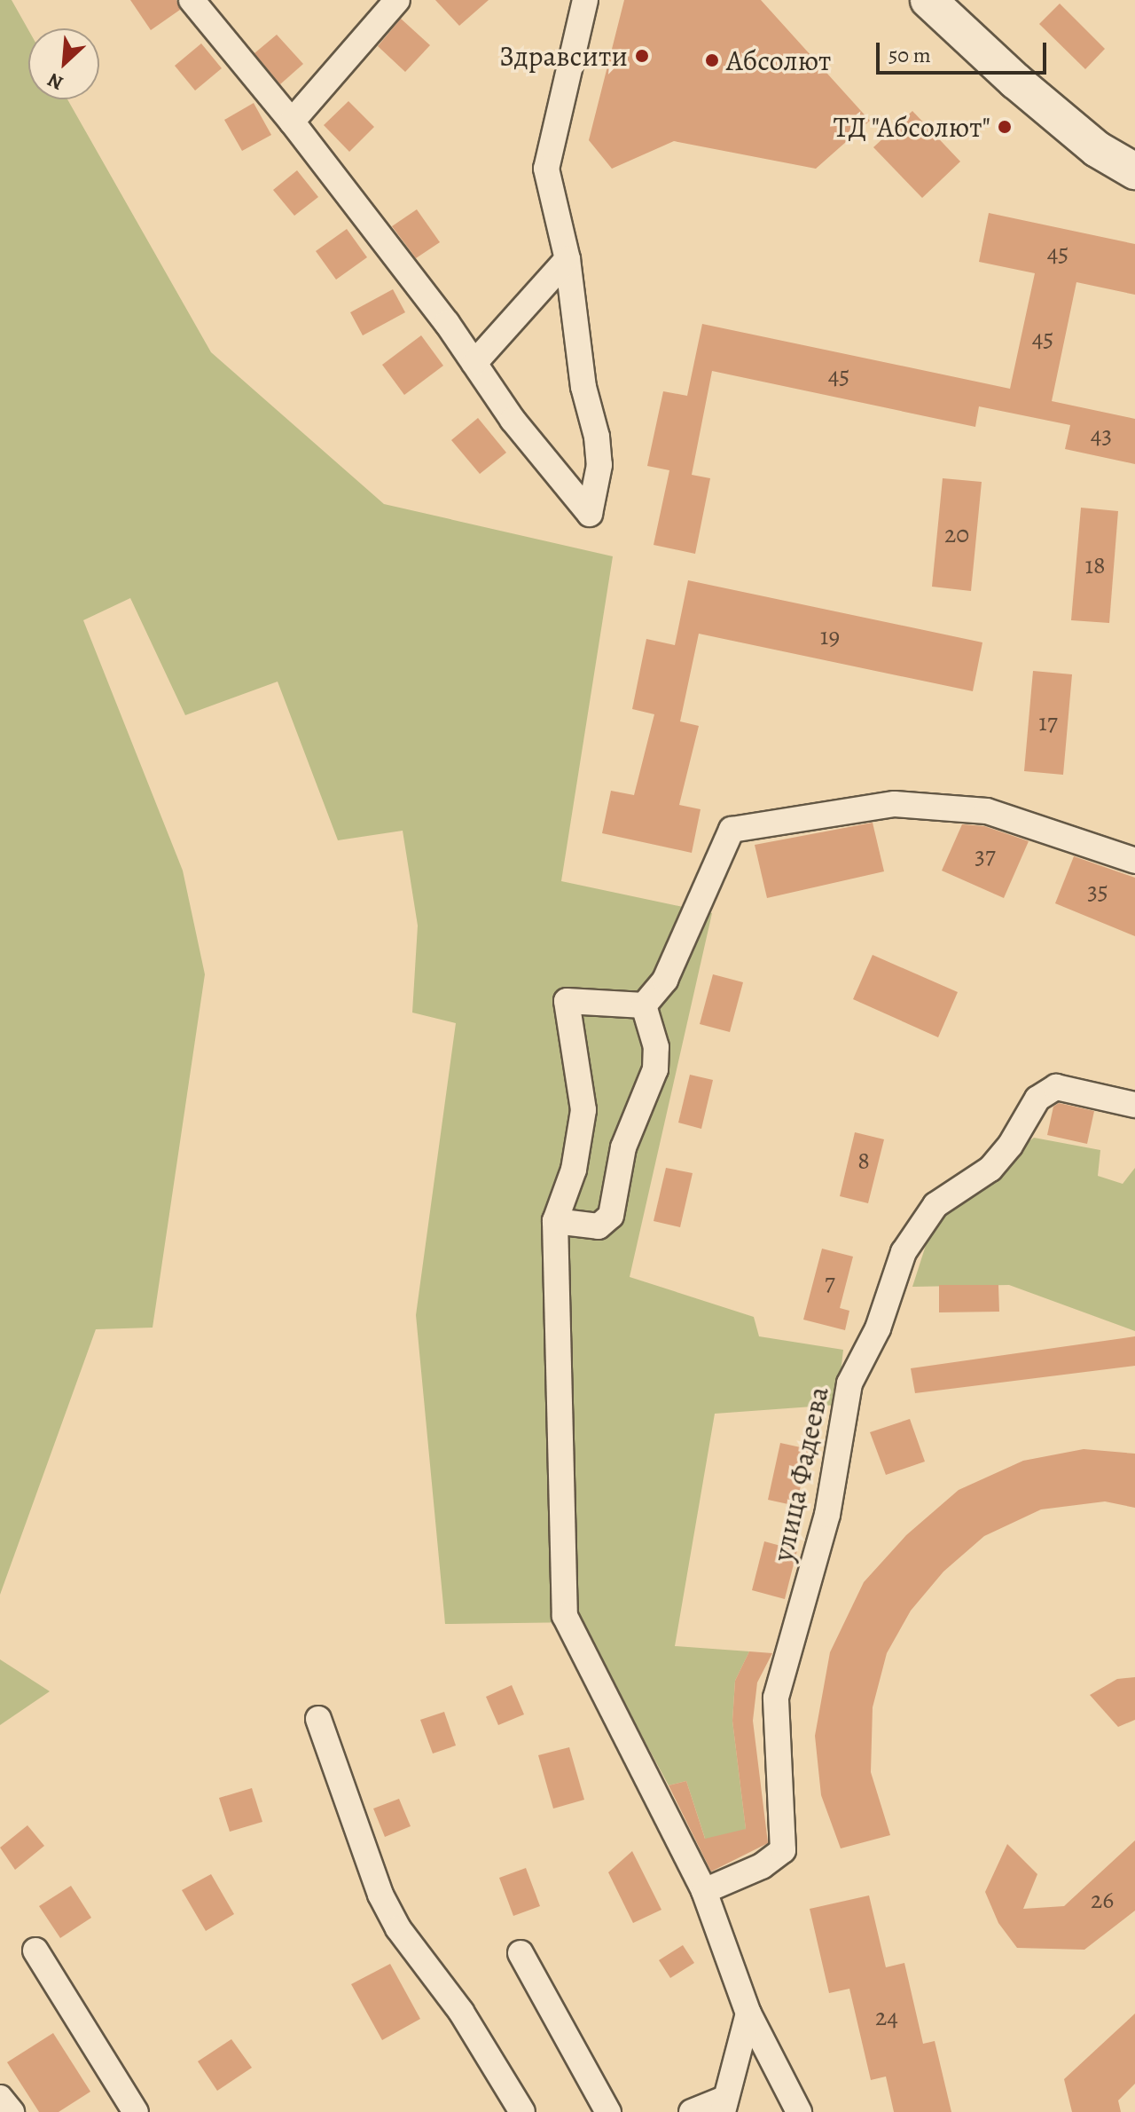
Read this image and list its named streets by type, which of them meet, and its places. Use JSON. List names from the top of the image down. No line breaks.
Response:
{"streets":{"street":["улица Фадеева"]},"places":["Здравсити","Абсолют","ТД \"Абсолют\""],"house_numbers":["45","45","45","43","20","18","19","17","37","35","8","7","26","24"],"scale_bar":"50 m","north":"bottom left"}
